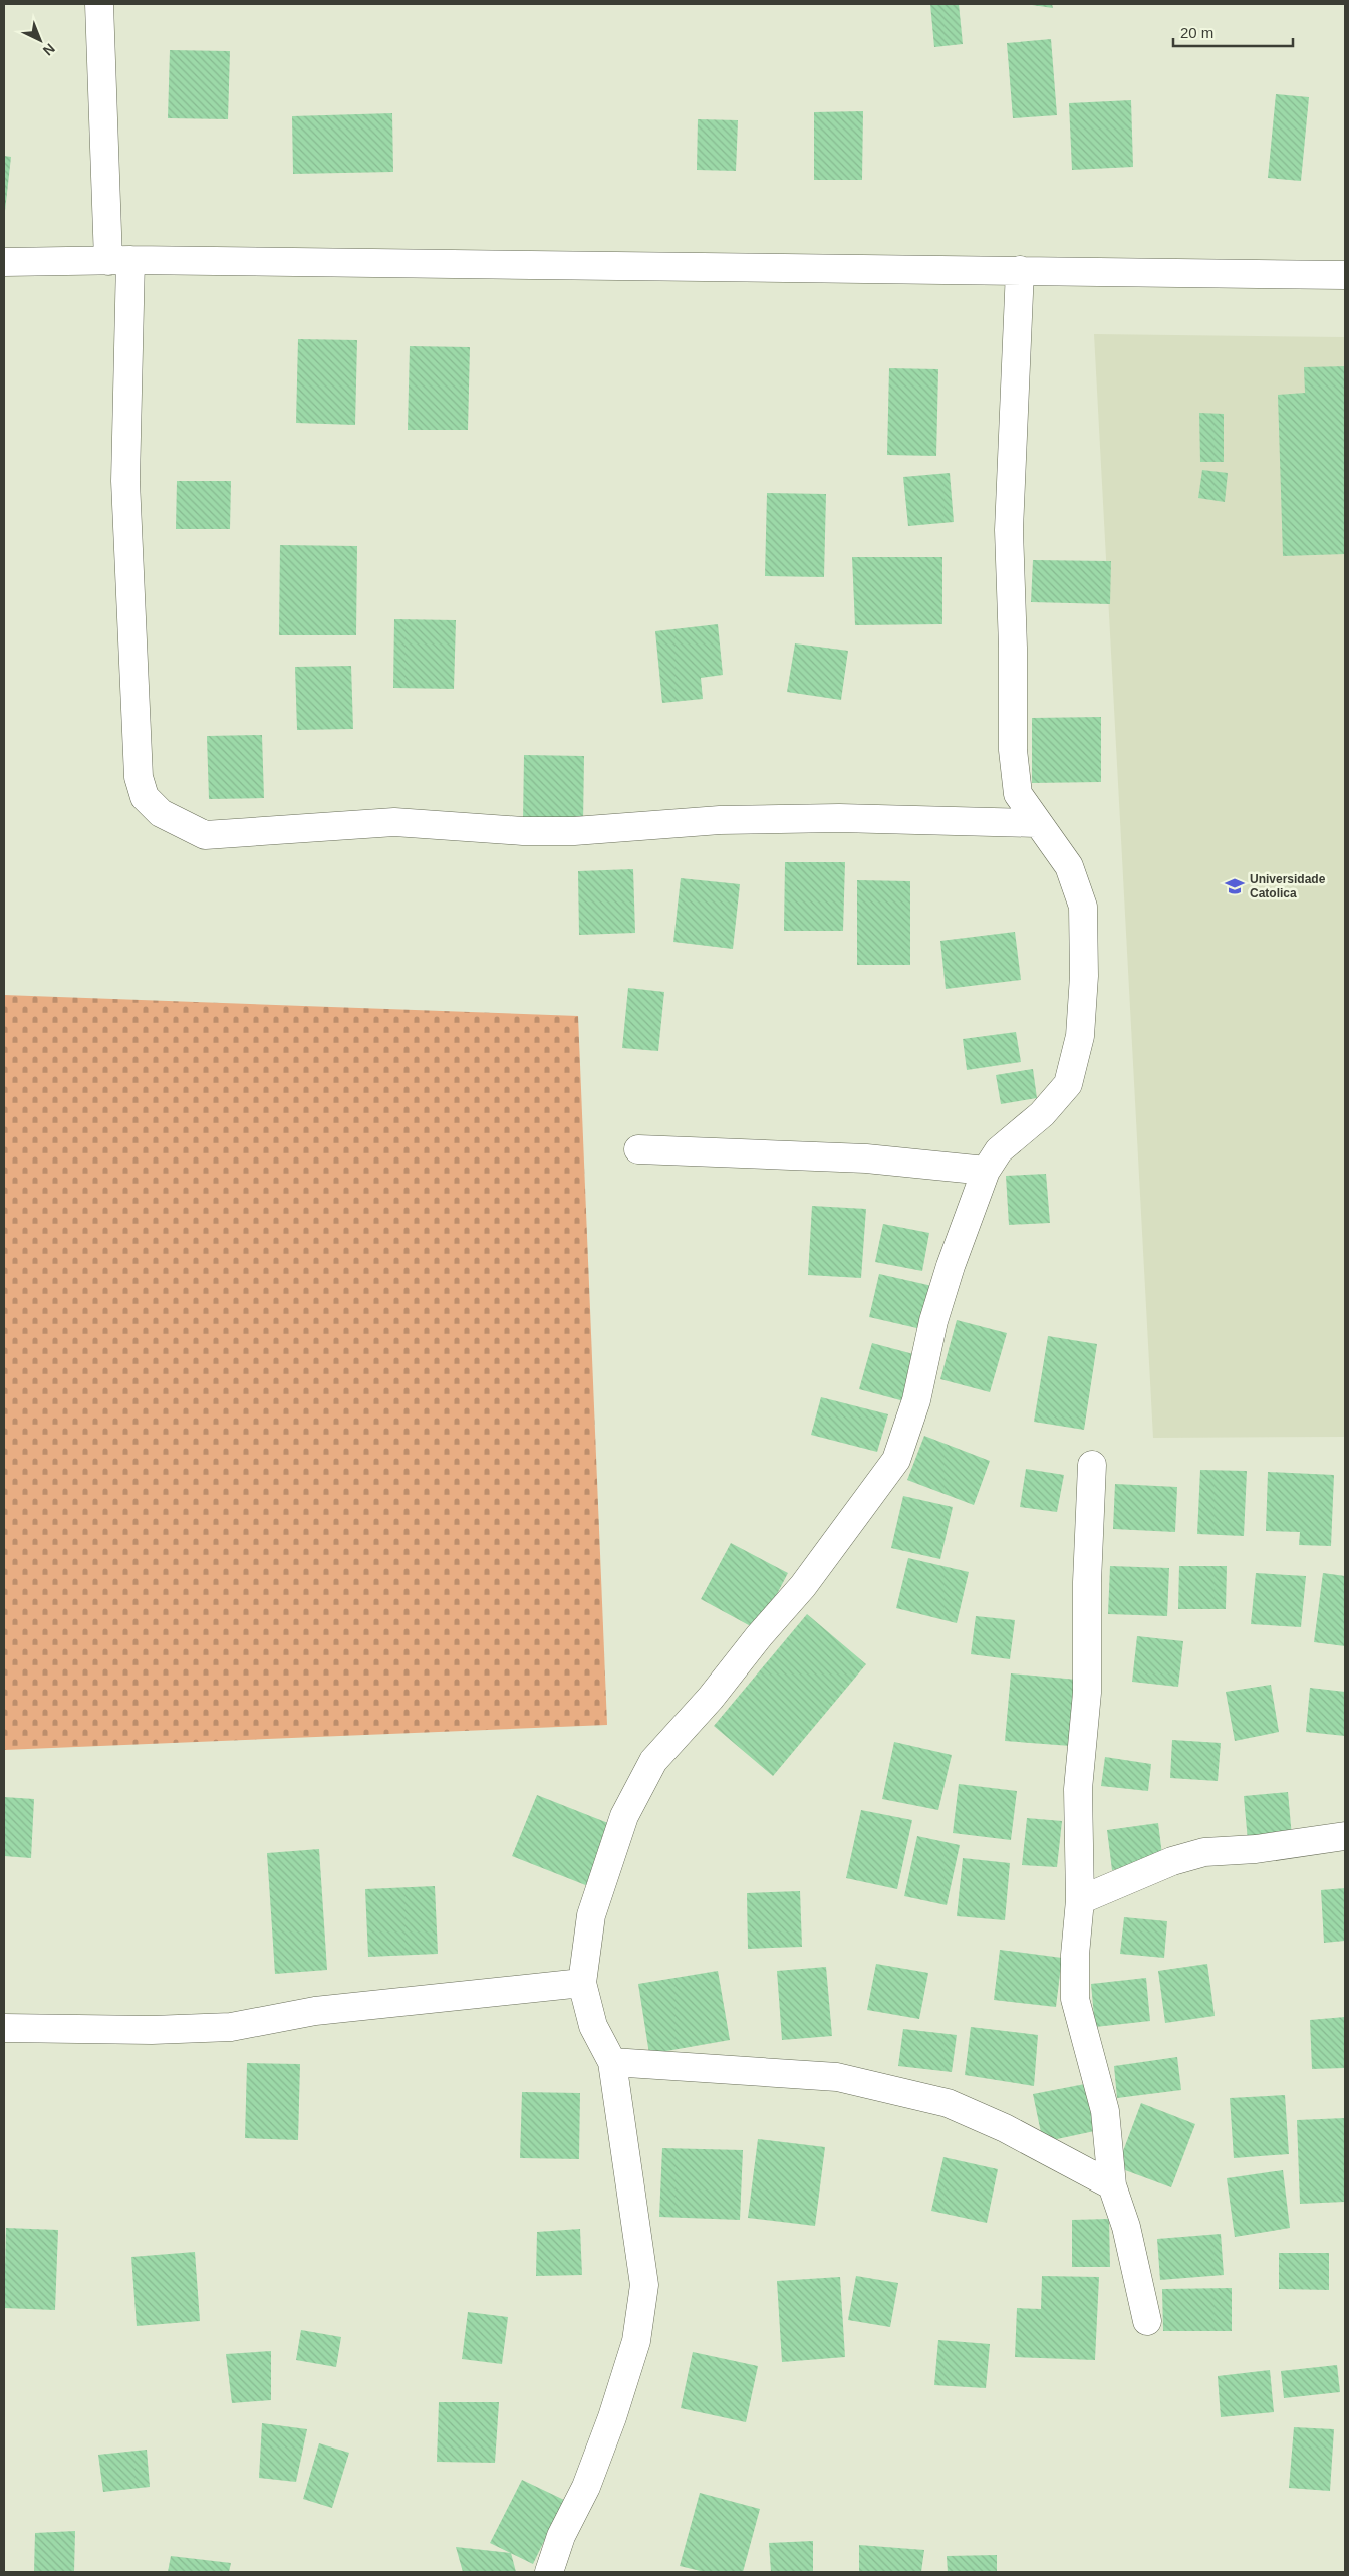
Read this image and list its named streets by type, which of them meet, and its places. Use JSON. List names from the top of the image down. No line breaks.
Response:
{"places":{"school or university":["Universidade Catolica"]},"scale_bar":"20 m","north":"bottom right"}
